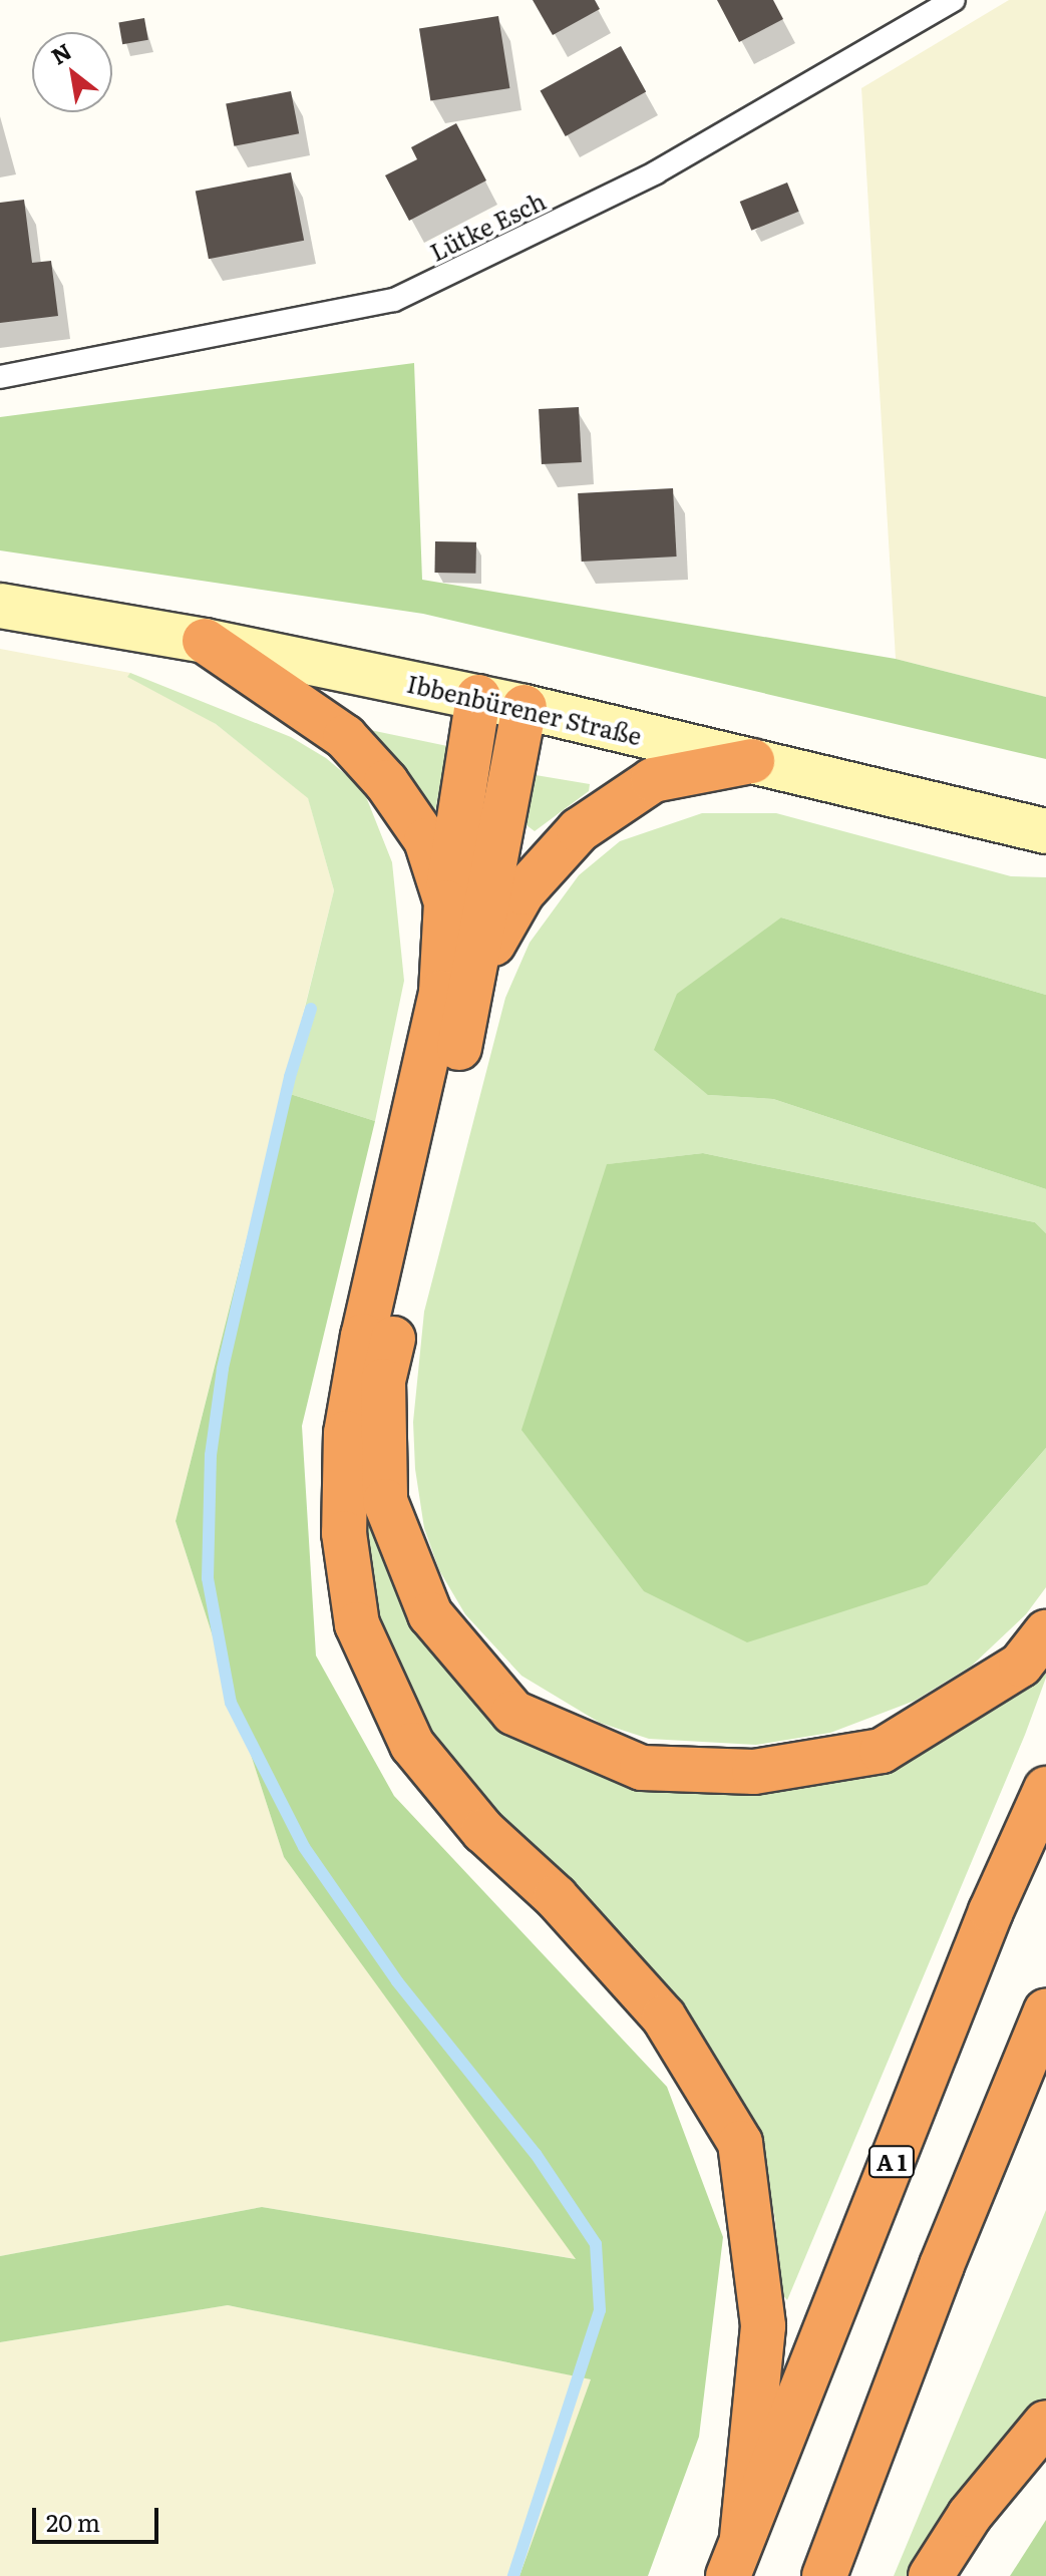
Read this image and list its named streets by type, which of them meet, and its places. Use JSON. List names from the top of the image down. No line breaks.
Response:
{"streets":{"highway":["A 1"],"main road":["Ibbenbürener Straße"],"lane":["Lütke Esch"]},"scale_bar":"20 m","north":"top left"}
